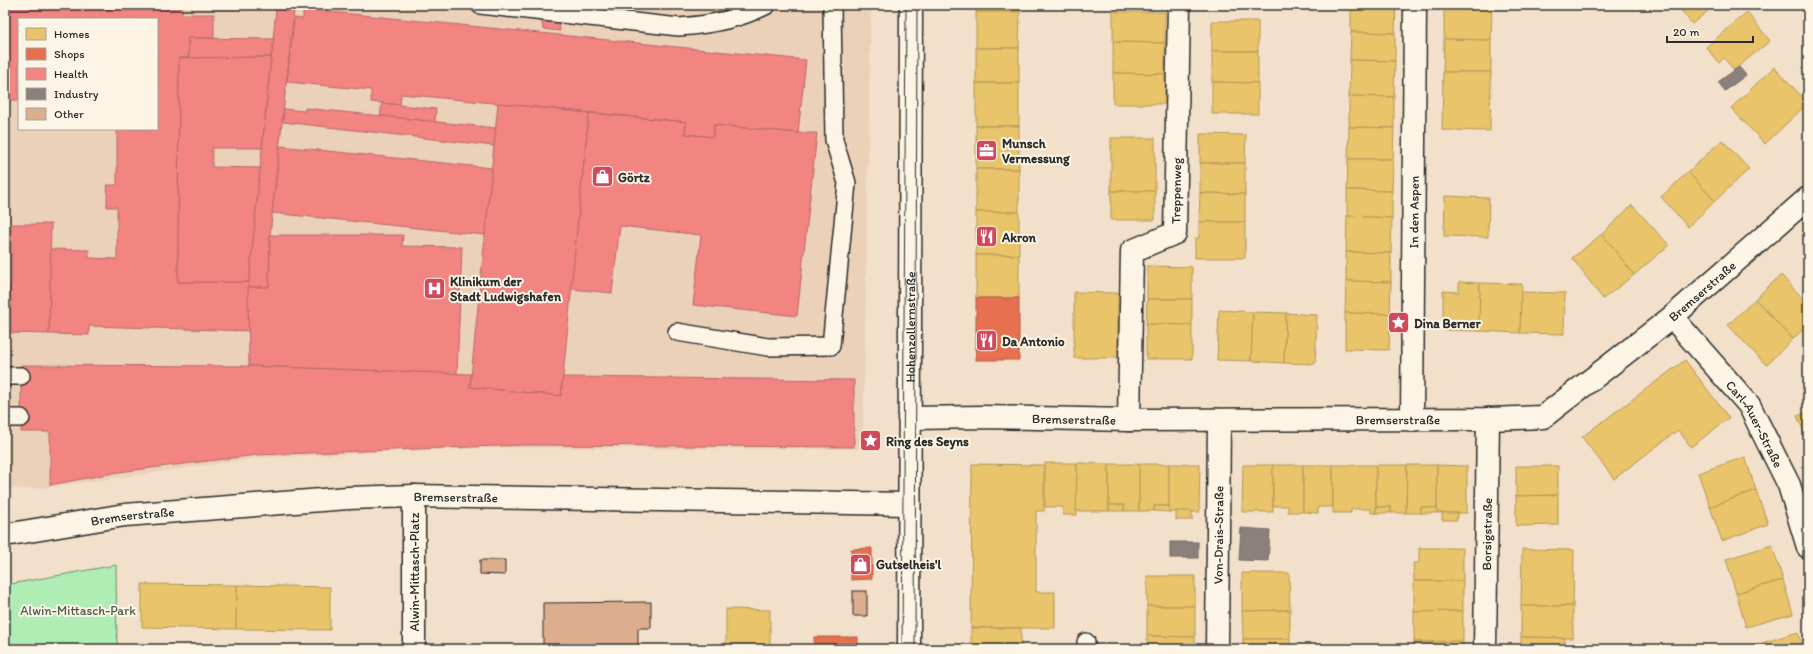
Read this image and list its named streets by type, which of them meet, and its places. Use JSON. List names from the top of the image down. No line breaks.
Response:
{"streets":{"street":["Treppenweg","In den Aspen","Bremserstraße","Hohenzollernstraße","Carl-Auer-Straße","Borsigstraße","Von-Drais-Straße","Alwin-Mittasch-Platz"]},"crossings":[["Treppenweg","Bremserstraße"],["In den Aspen","Bremserstraße"],["Bremserstraße","Hohenzollernstraße"],["Bremserstraße","Carl-Auer-Straße"],["Bremserstraße","Borsigstraße"],["Bremserstraße","Von-Drais-Straße"],["Bremserstraße","Alwin-Mittasch-Platz"]],"parks":["Alwin-Mittasch-Park"],"places":{"office":["Munsch Vermessung"],"shop":["Görtz","Gutselheis'l"],"restaurant":["Akron","Da Antonio"],"hospital":["Klinikum der Stadt Ludwigshafen"],"place":["Dina Berner","Ring des Seyns"]},"legend":["Homes","Shops","Health","Industry","Other"],"scale_bar":"20 m"}
